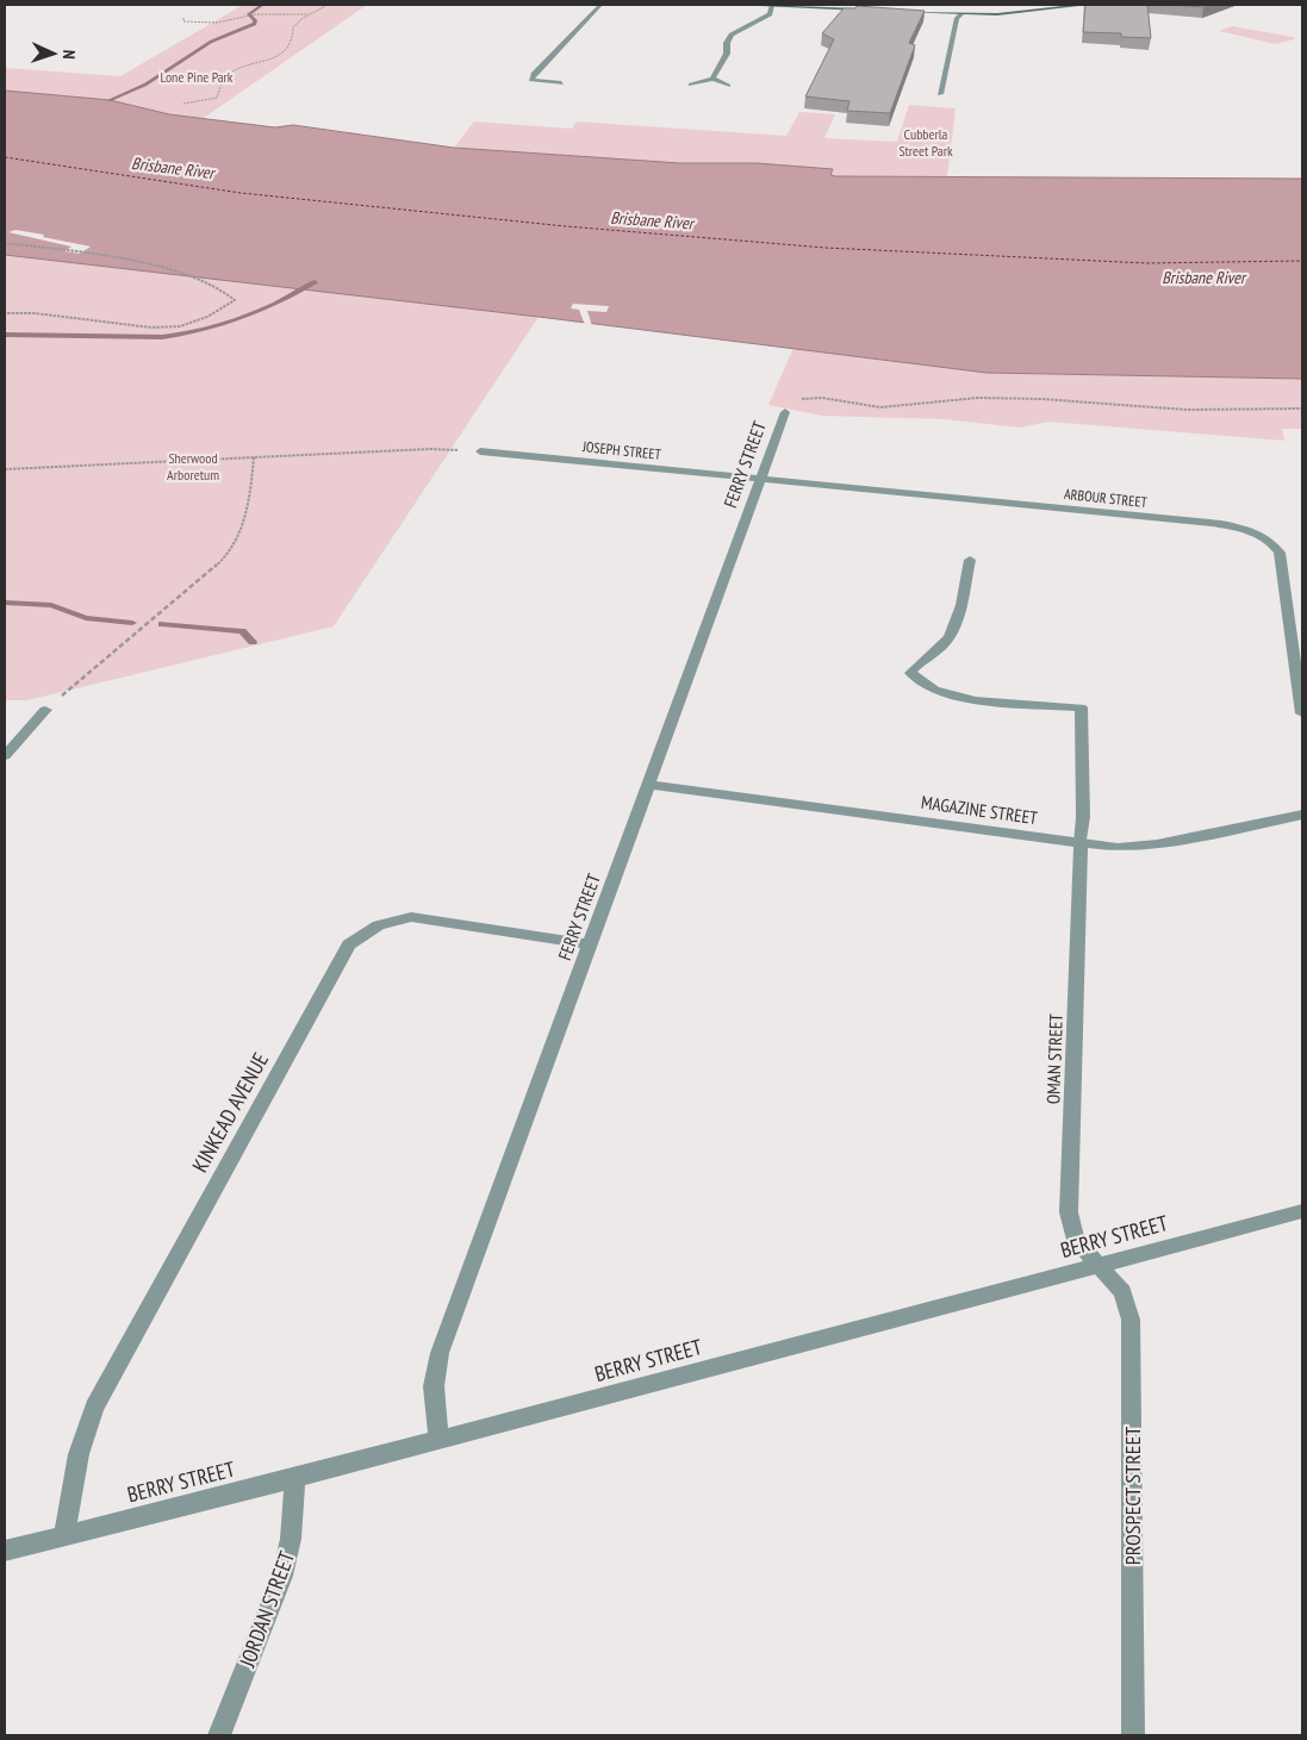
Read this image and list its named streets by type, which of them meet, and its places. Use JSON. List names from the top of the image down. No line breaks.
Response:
{"streets":{"street":["JOSEPH STREET","FERRY STREET","ARBOUR STREET","MAGAZINE STREET","OMAN STREET","KINKEAD AVENUE","BERRY STREET","PROSPECT STREET","JORDAN STREET"]},"crossings":[["JOSEPH STREET","FERRY STREET"],["JOSEPH STREET","ARBOUR STREET"],["FERRY STREET","ARBOUR STREET"],["FERRY STREET","MAGAZINE STREET"],["FERRY STREET","KINKEAD AVENUE"],["FERRY STREET","BERRY STREET"],["MAGAZINE STREET","OMAN STREET"],["OMAN STREET","BERRY STREET"],["OMAN STREET","PROSPECT STREET"],["KINKEAD AVENUE","BERRY STREET"],["BERRY STREET","PROSPECT STREET"],["BERRY STREET","JORDAN STREET"]],"water":["Brisbane River"],"parks":["Lone Pine Park","Cubberla Street Park","Sherwood Arboretum"],"north":"right"}
